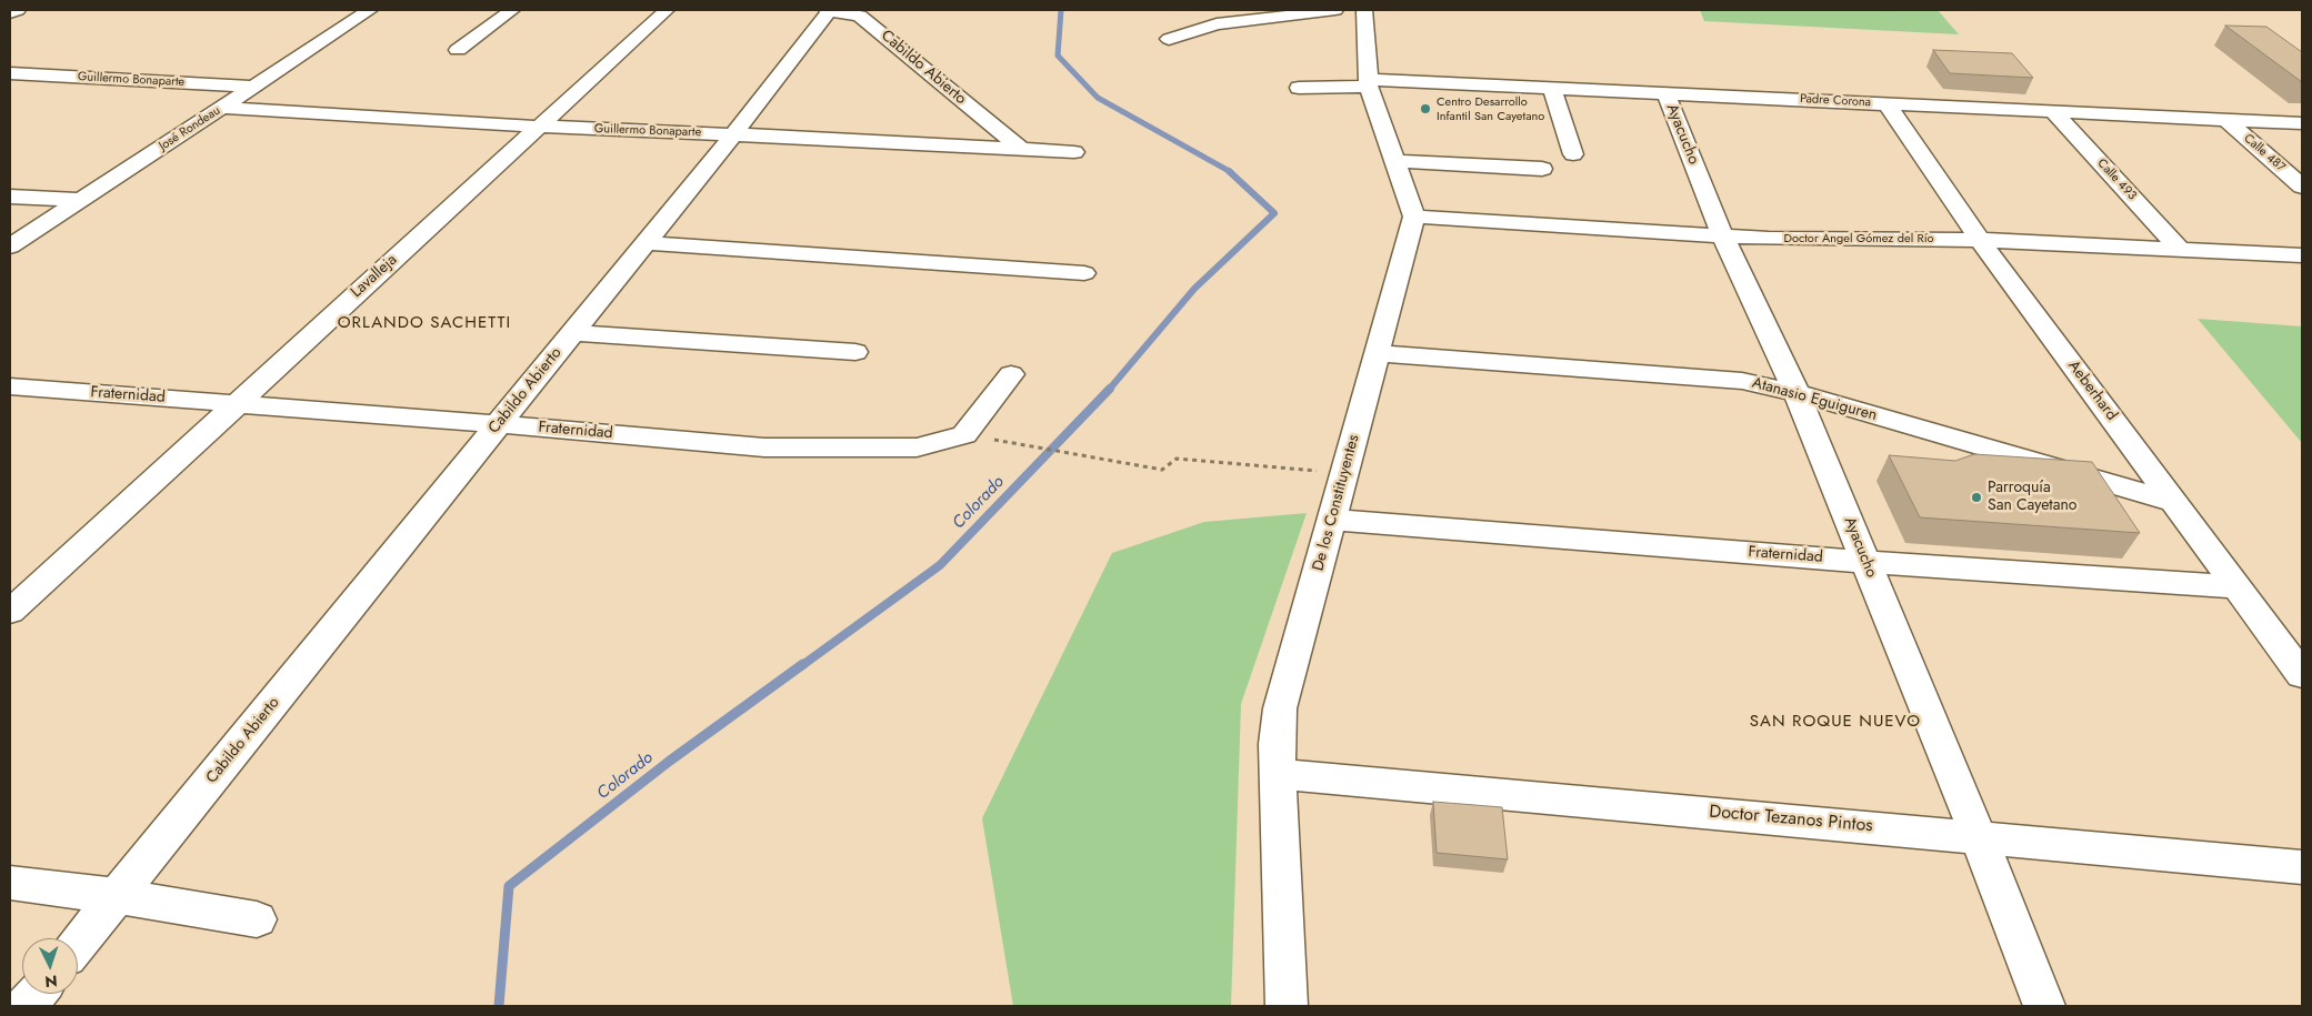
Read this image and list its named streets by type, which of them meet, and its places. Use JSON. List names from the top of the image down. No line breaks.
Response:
{"streets":{"street":["Cabildo Abierto","Guillermo Bonaparte","Padre Corona","José Rondeau","Ayacucho","Calle 487","Calle 493","Doctor Angel Gómez del Río","Lavalleja","Aeberhard","Fraternidad","Atanasio Eguiguren","De los Constituyentes","Doctor Tezanos Pintos"]},"crossings":[["Cabildo Abierto","Guillermo Bonaparte"],["Cabildo Abierto","Fraternidad"],["Guillermo Bonaparte","José Rondeau"],["Guillermo Bonaparte","Lavalleja"],["Padre Corona","Ayacucho"],["Padre Corona","Calle 487"],["Padre Corona","Calle 493"],["Padre Corona","Aeberhard"],["Ayacucho","Doctor Angel Gómez del Río"],["Ayacucho","Fraternidad"],["Ayacucho","Atanasio Eguiguren"],["Ayacucho","Doctor Tezanos Pintos"],["Calle 493","Doctor Angel Gómez del Río"],["Doctor Angel Gómez del Río","Aeberhard"],["Doctor Angel Gómez del Río","De los Constituyentes"],["Lavalleja","Fraternidad"],["Aeberhard","Fraternidad"],["Aeberhard","Atanasio Eguiguren"],["Fraternidad","De los Constituyentes"],["Atanasio Eguiguren","De los Constituyentes"],["De los Constituyentes","Doctor Tezanos Pintos"]],"districts":["ORLANDO SACHETTI","SAN ROQUE NUEVO"],"water":["Colorado"],"places":["Centro Desarrollo Infantil San Cayetano","Parroquía San Cayetano"],"north":"bottom"}
